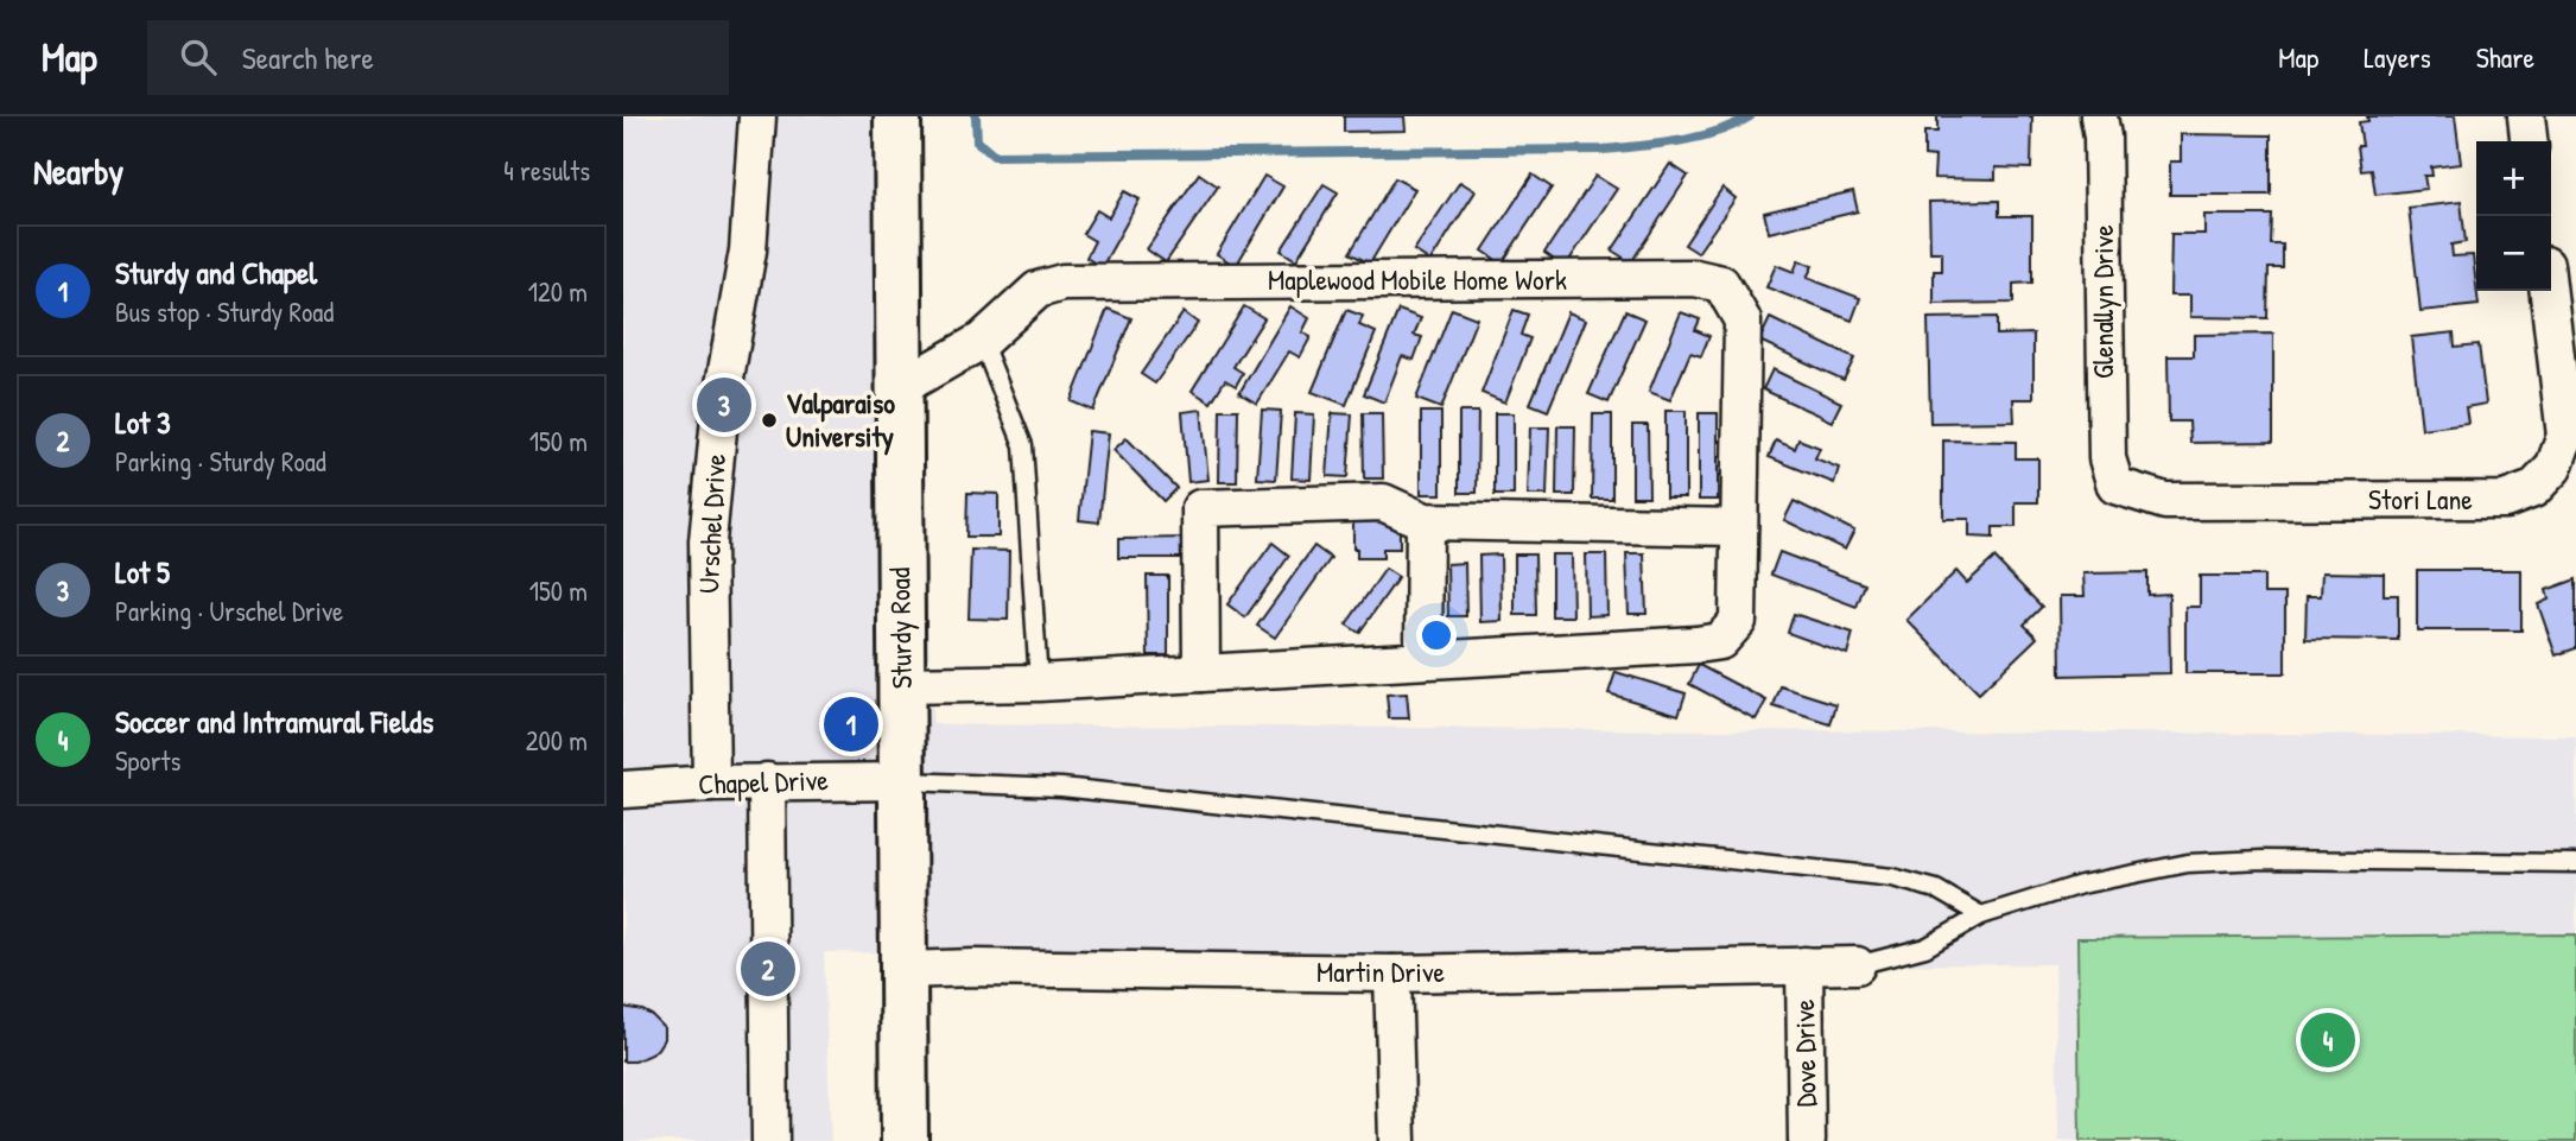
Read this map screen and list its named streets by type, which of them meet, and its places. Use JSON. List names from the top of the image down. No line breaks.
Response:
{"streets":{"main road":["Sturdy Road"],"street":["Maplewood Mobile Home Work","Glenallyn Drive","Stori Lane","Urschel Drive","Chapel Drive","Martin Drive","Dove Drive"]},"crossings":[["Maplewood Mobile Home Work","Sturdy Road"],["Glenallyn Drive","Stori Lane"],["Urschel Drive","Chapel Drive"],["Sturdy Road","Chapel Drive"],["Sturdy Road","Martin Drive"],["Martin Drive","Dove Drive"]],"places":["Valparaiso University"],"page":{"header":"Map","search":"Search here","nav":["Map","Layers","Share"],"heading":["Nearby","4 results"],"map_buttons":["+","−"],"list":[{"mark":"1","name":"Sturdy and Chapel","note":"Bus stop · Sturdy Road","value":"120 m"},{"mark":"2","name":"Lot 3","note":"Parking · Sturdy Road","value":"150 m"},{"mark":"3","name":"Lot 5","note":"Parking · Urschel Drive","value":"150 m"},{"mark":"4","name":"Soccer and Intramural Fields","note":"Sports","value":"200 m"}],"pins":["3","1","2","4"]}}
